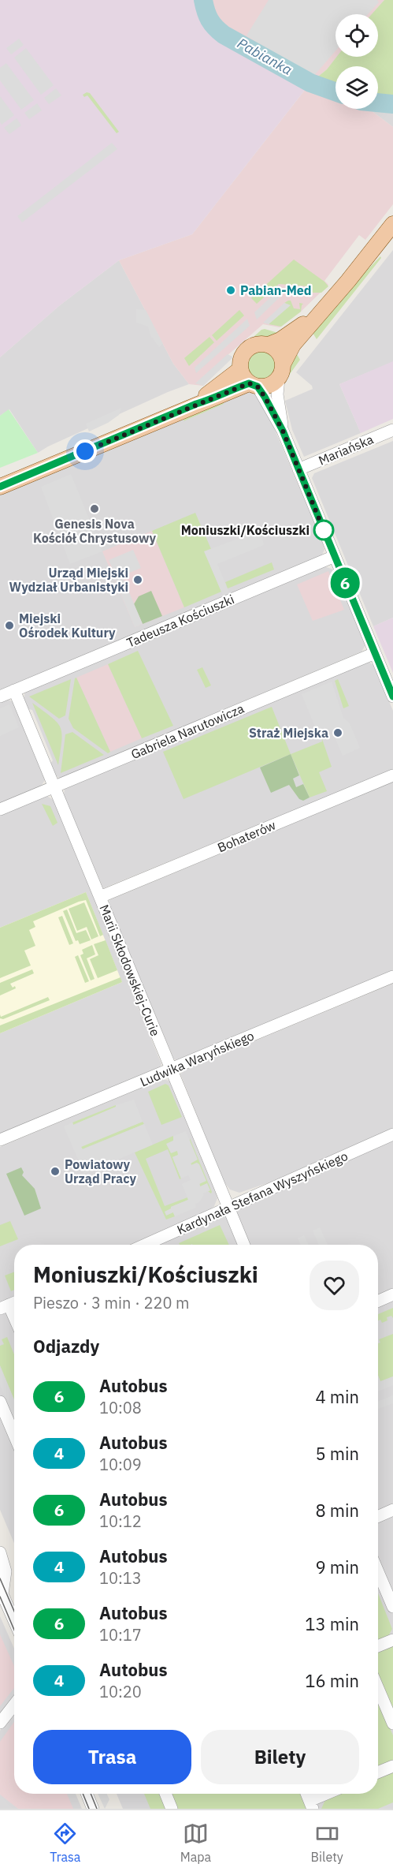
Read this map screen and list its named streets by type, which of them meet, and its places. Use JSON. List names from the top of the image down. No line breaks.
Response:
{"streets":{"street":["Mariańska","Tadeusza Kościuszki","Gabriela Narutowicza","Bohaterów","Marii Skłodowskiej-Curie","Ludwika Waryńskiego","Kardynała Stefana Wyszyńskiego"]},"crossings":[["Tadeusza Kościuszki","Marii Skłodowskiej-Curie"],["Gabriela Narutowicza","Marii Skłodowskiej-Curie"],["Bohaterów","Marii Skłodowskiej-Curie"],["Marii Skłodowskiej-Curie","Ludwika Waryńskiego"],["Marii Skłodowskiej-Curie","Kardynała Stefana Wyszyńskiego"]],"water":["Pabianka"],"places":["Pabian-Med","Genesis Nova Kościół Chrystusowy","Moniuszki/Kościuszki","Urząd Miejski Wydział Urbanistyki","Miejski Ośrodek Kultury","Straż Miejska","Powiatowy Urząd Pracy"],"lines":["bus line 6"],"page":{"on_map":"6","heading":[["Moniuszki/Kościuszki","Pieszo · 3 min · 220 m"],"Odjazdy"],"list":[{"mark":"6","name":"Autobus","note":"10:08","value":"4 min"},{"mark":"4","name":"Autobus","note":"10:09","value":"5 min"},{"mark":"6","name":"Autobus","note":"10:12","value":"8 min"},{"mark":"4","name":"Autobus","note":"10:13","value":"9 min"},{"mark":"6","name":"Autobus","note":"10:17","value":"13 min"},{"mark":"4","name":"Autobus","note":"10:20","value":"16 min"}],"buttons":["Trasa","Bilety"],"tabs":["Trasa","Mapa","Bilety"]}}
